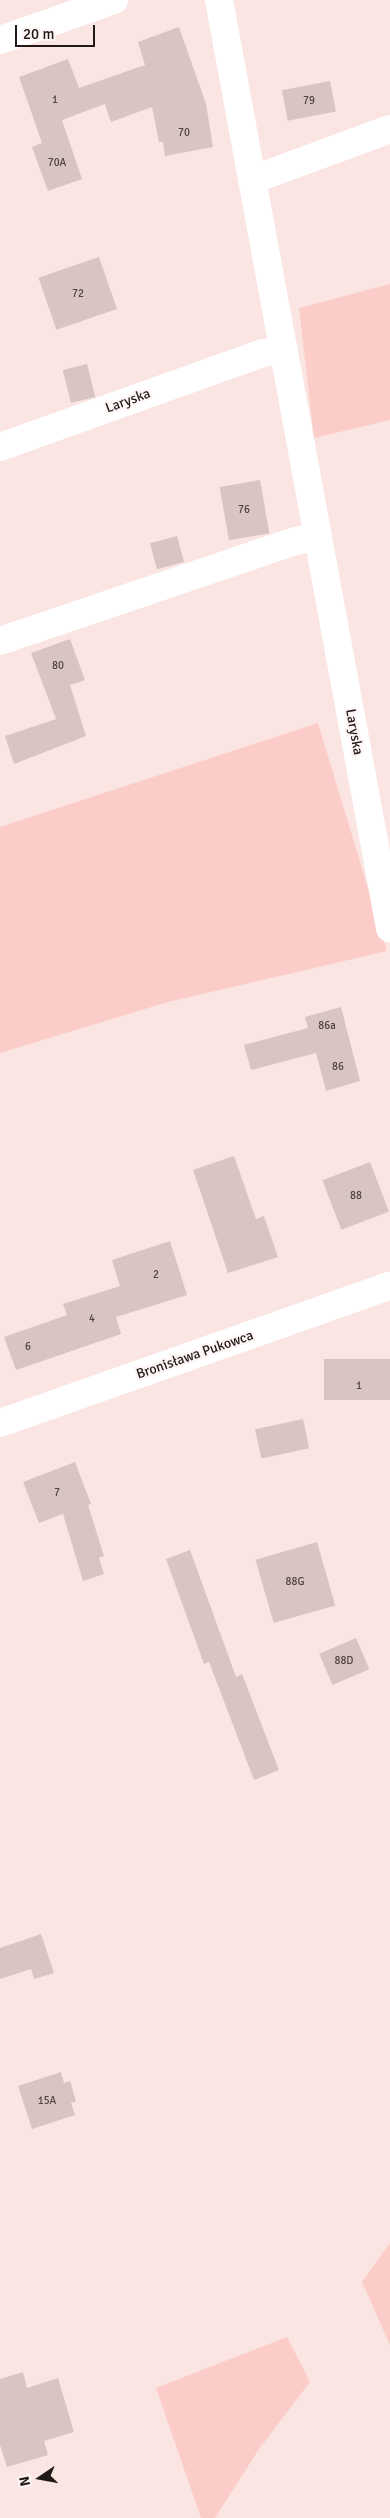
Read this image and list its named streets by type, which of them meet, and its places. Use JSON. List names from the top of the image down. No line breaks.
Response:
{"streets":{"street":["Laryska","Bronisława Pukowca"]},"house_numbers":["1","79","70","70A","72","76","80","86a","86","88","2","4","6","1","7","88G","88D","15A"],"scale_bar":"20 m","north":"left"}
